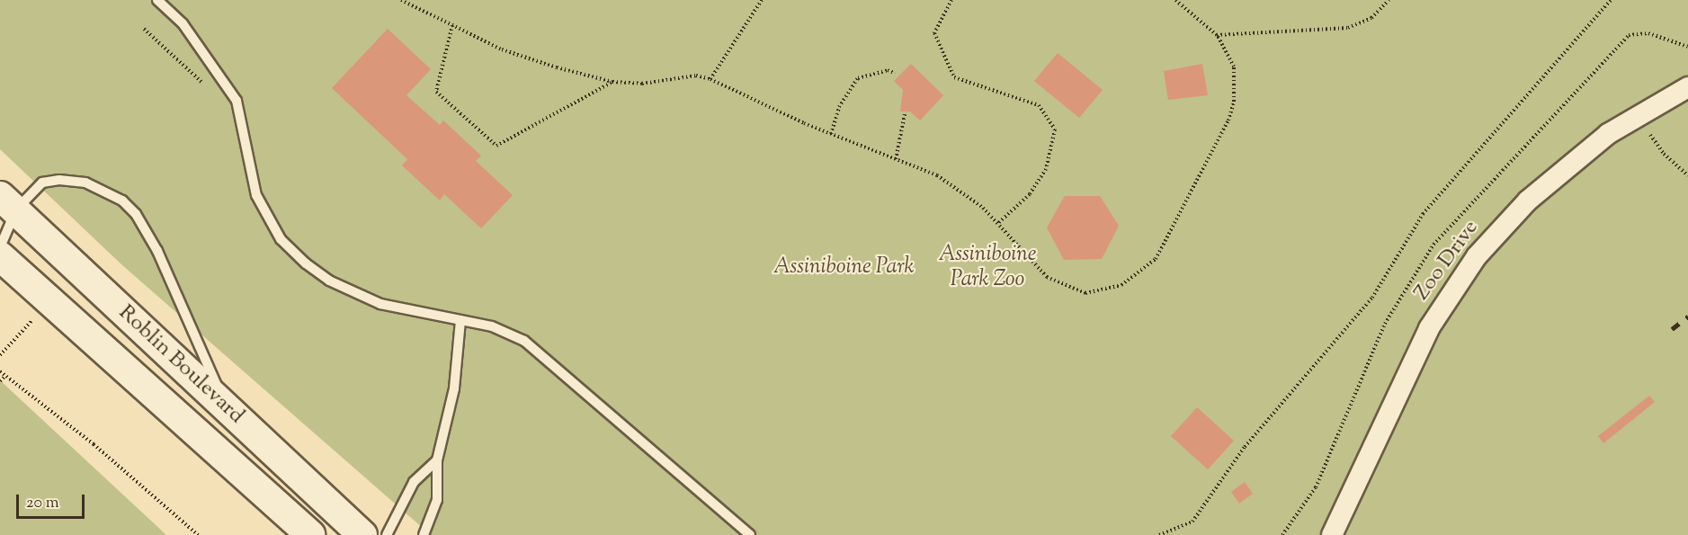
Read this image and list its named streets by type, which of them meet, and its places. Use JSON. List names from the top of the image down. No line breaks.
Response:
{"streets":{"main road":["Roblin Boulevard"],"street":["Zoo Drive"]},"parks":["Assiniboine Park Zoo","Assiniboine Park"],"scale_bar":"20 m"}
